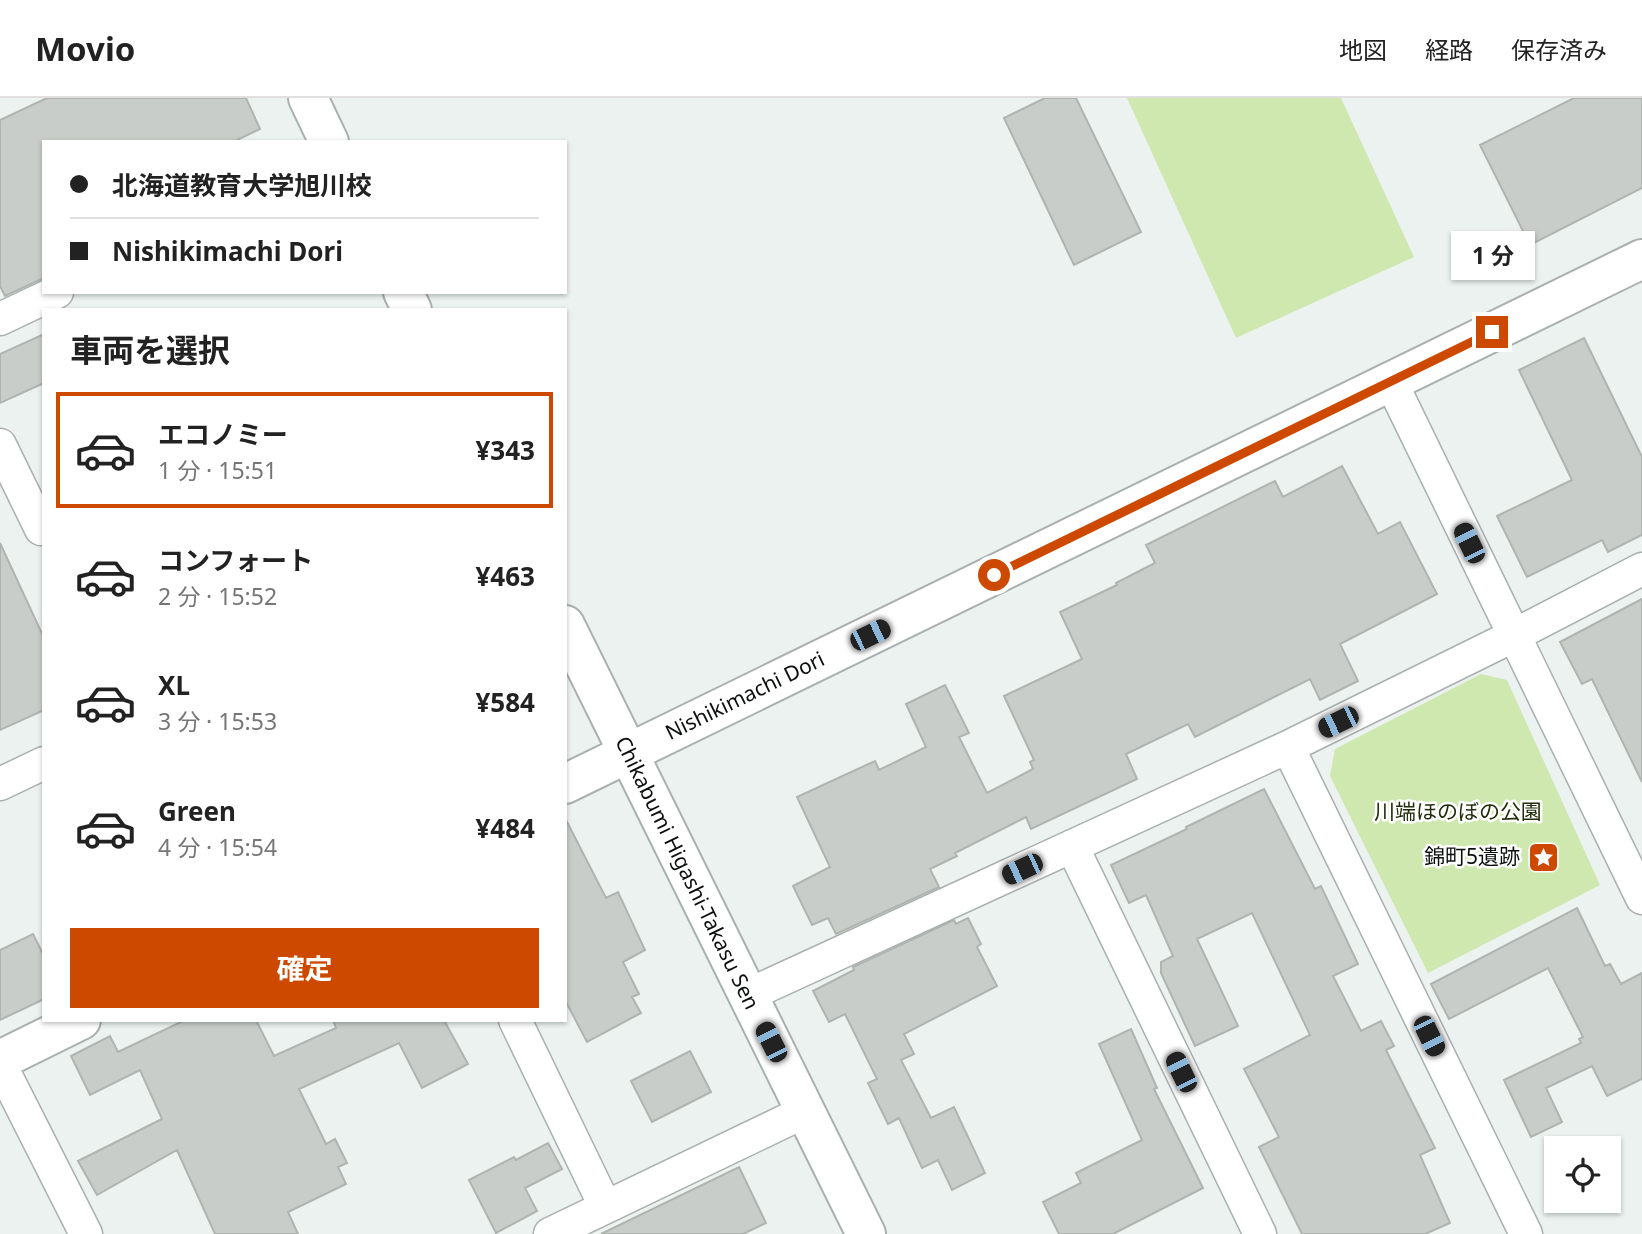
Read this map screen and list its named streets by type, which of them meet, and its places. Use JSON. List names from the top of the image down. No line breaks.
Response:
{"streets":{"street":["Nishikimachi Dori","Chikabumi Higashi-Takasu Sen"]},"crossings":[["Nishikimachi Dori","Chikabumi Higashi-Takasu Sen"]],"parks":["川端ほのぼの公園"],"places":{"place":["錦町5遺跡"]},"page":{"header":"Movio","nav":["地図","経路","保存済み"],"banner":["北海道教育大学旭川校","Nishikimachi Dori"],"bubble":"1 分","heading":"車両を選択","list":[{"name":"エコノミー","note":"1 分 · 15:51","value":"¥343"},{"name":"コンフォート","note":"2 分 · 15:52","value":"¥463"},{"name":"XL","note":"3 分 · 15:53","value":"¥584"},{"name":"Green","note":"4 分 · 15:54","value":"¥484"}],"buttons":"確定"}}
